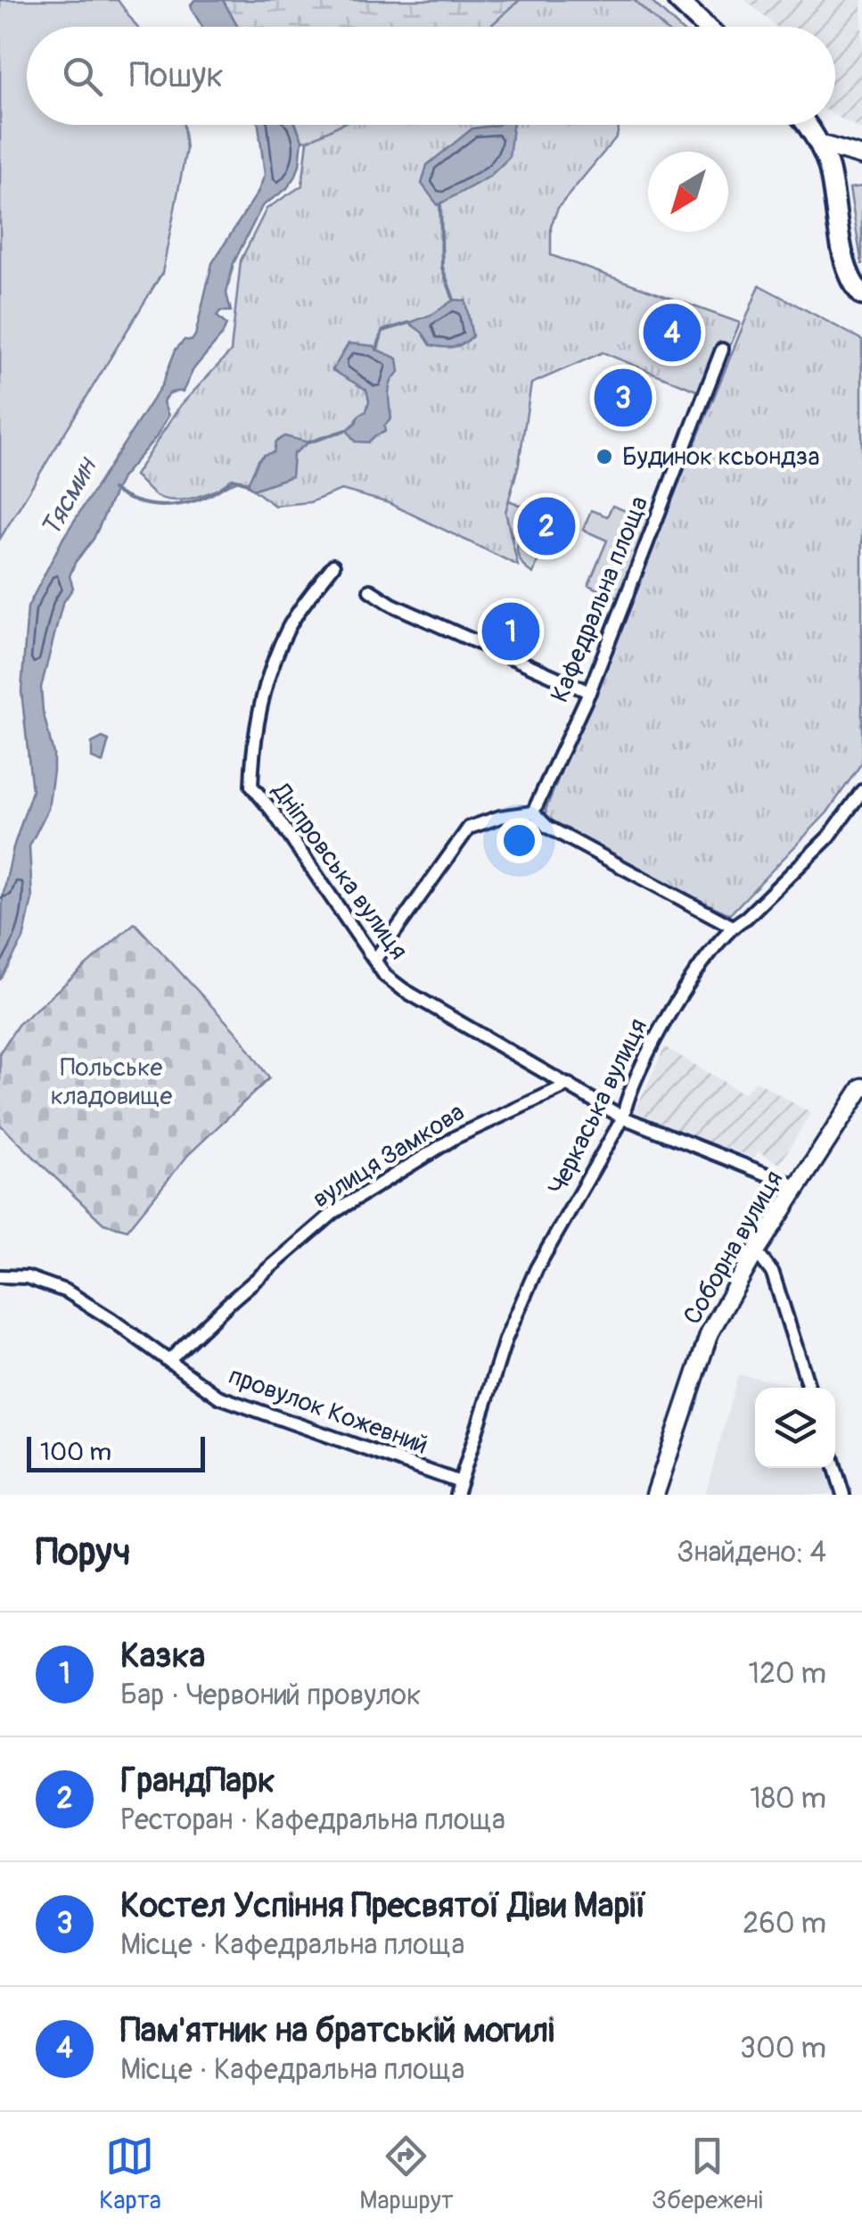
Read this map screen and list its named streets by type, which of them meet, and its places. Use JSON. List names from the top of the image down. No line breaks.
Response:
{"streets":{"main road":["Соборна вулиця"],"street":["Кафедральна площа","Дніпровська вулиця","Черкаська вулиця","вулиця Замкова","провулок Кожевний"]},"crossings":[["Дніпровська вулиця","Черкаська вулиця"],["Дніпровська вулиця","вулиця Замкова"],["Дніпровська вулиця","Соборна вулиця"],["Черкаська вулиця","провулок Кожевний"],["вулиця Замкова","провулок Кожевний"]],"water":["Тясмин"],"parks":["Польське кладовище"],"places":["Будинок ксьондза"],"scale_bar":"100 m","north":"bottom left","page":{"search":"Пошук","pins":["4","3","2","1"],"scale":"100 m","heading":["Поруч","Знайдено: 4"],"list":[{"mark":"1","name":"Казка","note":"Бар · Червоний провулок","value":"120 m"},{"mark":"2","name":"ГрандПарк","note":"Ресторан · Кафедральна площа","value":"180 m"},{"mark":"3","name":"Костел Успіння Пресвятої Діви Марії","note":"Місце · Кафедральна площа","value":"260 m"},{"mark":"4","name":"Пам'ятник на братській могилі","note":"Місце · Кафедральна площа","value":"300 m"}],"nav":["Карта","Маршрут","Збережені"]}}
